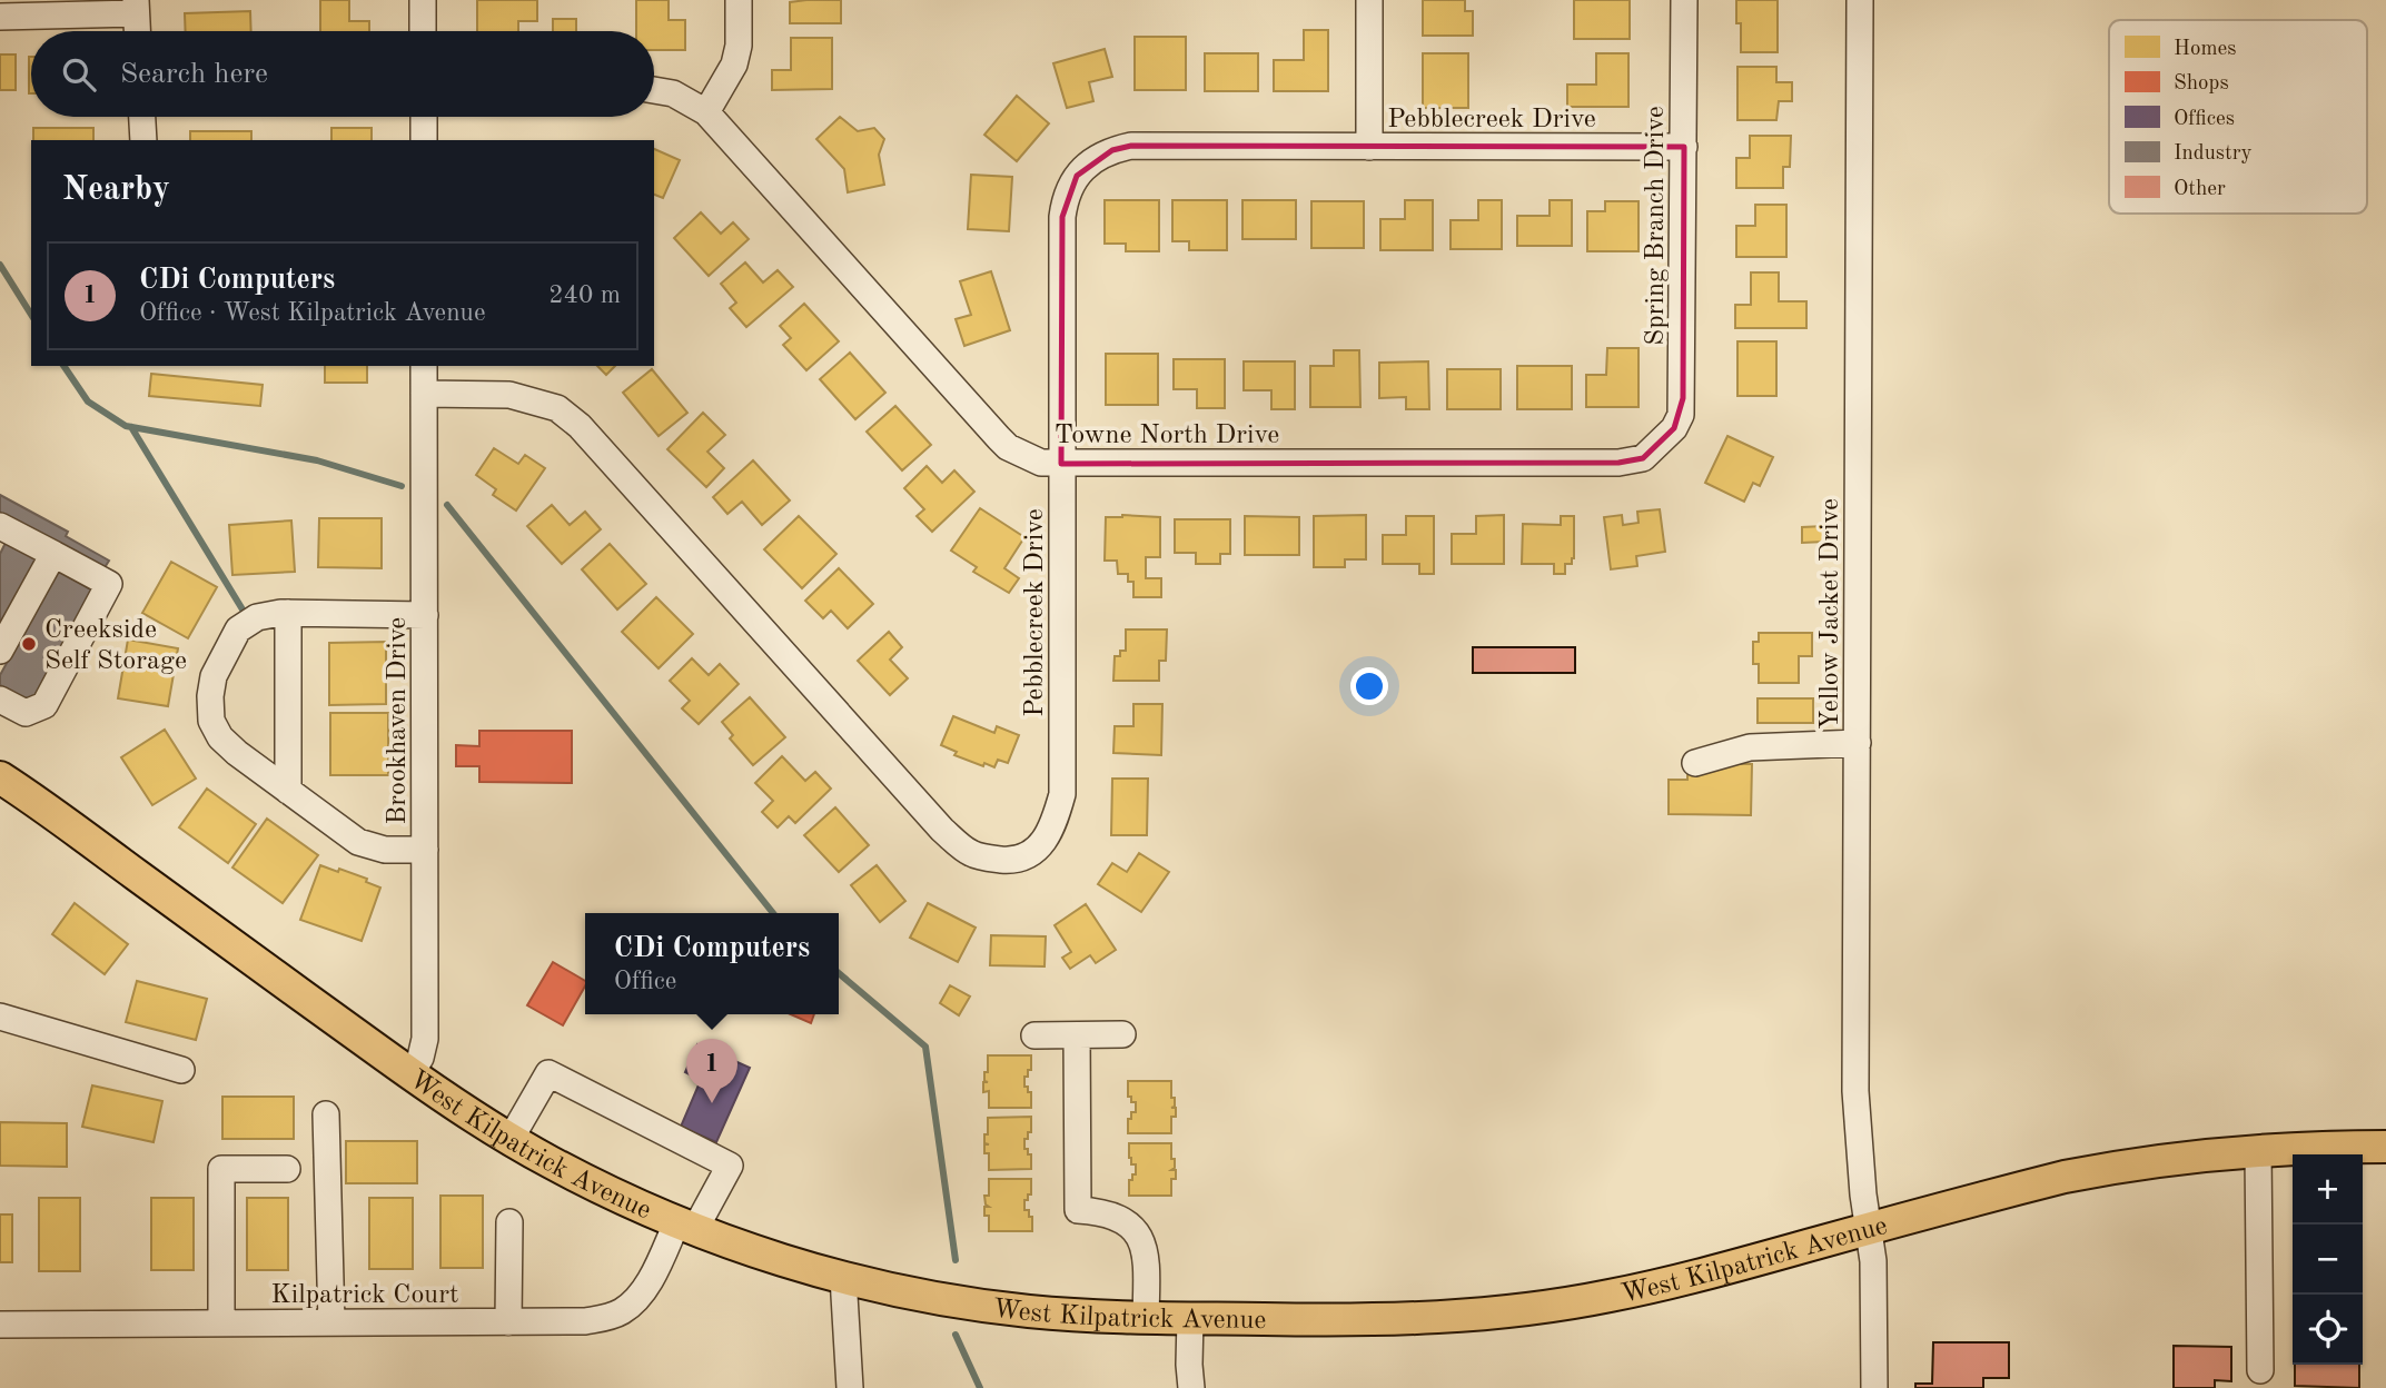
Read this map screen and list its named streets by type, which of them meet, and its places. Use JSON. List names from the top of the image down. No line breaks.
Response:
{"streets":{"main road":["West Kilpatrick Avenue"],"street":["Pebblecreek Drive","Spring Branch Drive","Towne North Drive","Yellow Jacket Drive","Brookhaven Drive","Kilpatrick Court"]},"crossings":[["Pebblecreek Drive","Spring Branch Drive"],["Pebblecreek Drive","Towne North Drive"],["Pebblecreek Drive","Brookhaven Drive"],["Spring Branch Drive","Towne North Drive"],["Yellow Jacket Drive","West Kilpatrick Avenue"],["Brookhaven Drive","West Kilpatrick Avenue"],["West Kilpatrick Avenue","Kilpatrick Court"]],"places":["Creekside Self Storage"],"legend":["Homes","Shops","Offices","Industry","Other"],"page":{"search":"Search here","heading":"Nearby","list":[{"mark":"1","name":"CDi Computers","note":"Office · West Kilpatrick Avenue","value":"240 m"}],"popup":["CDi Computers","Office"],"pins":"1","map_buttons":["+","−"]}}
